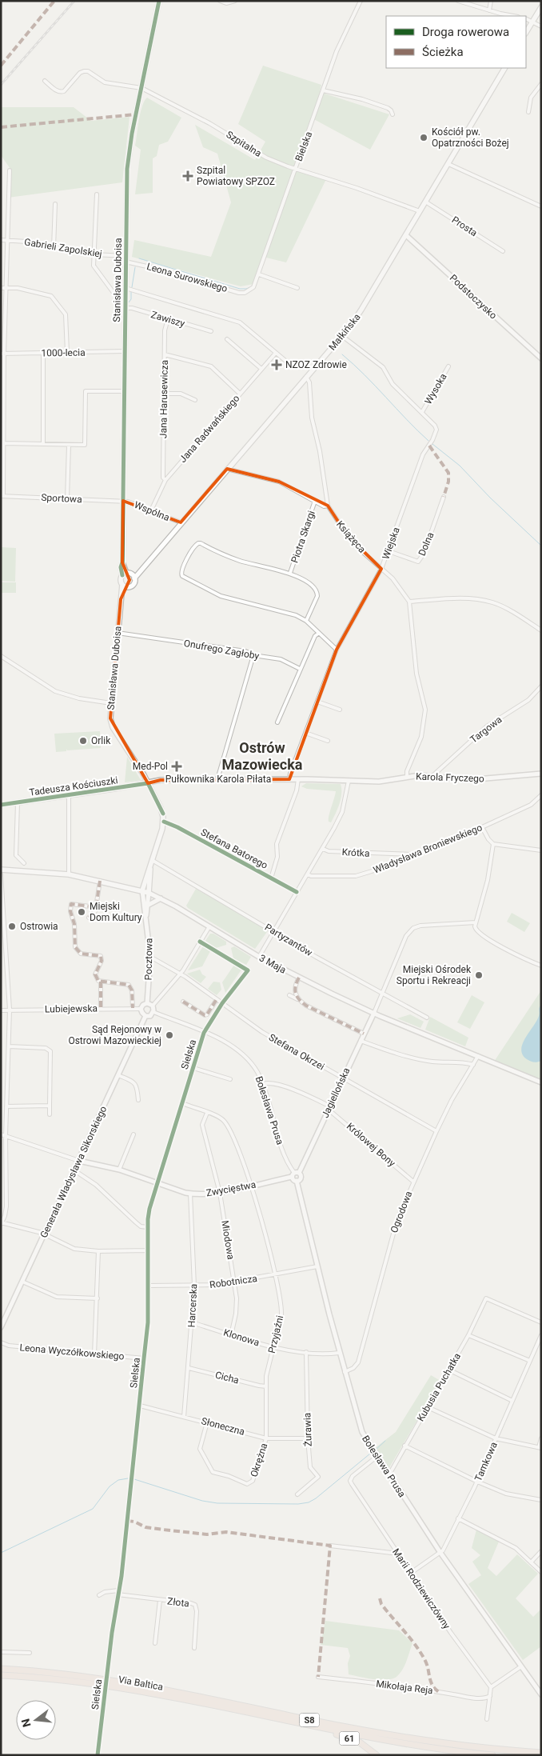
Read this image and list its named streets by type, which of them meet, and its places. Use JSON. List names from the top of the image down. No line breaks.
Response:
{"streets":{"highway":["Via Baltica","S8","61"],"main road":["Stanisława Duboisa","Małkińska","3 Maja"],"street":["Szpitalna","Bielska","Prosta","Gabrieli Zapolskiej","Leona Surowskiego","Podstoczysko","Zawiszy","1000-lecia","Wysoka","Jana Harusewicza","Jana Radwańskiego","Sportowa","Wspólna","Piotra Skargi","Książęca","Wiejska","Dolna","Onufrego Zagłoby","Targowa","Karola Fryczego","Pułkownika Karola Piłata","Tadeusza Kościuszki","Stefana Batorego","Władysława Broniewskiego","Krótka","Partyzantów","Pocztowa","Lubiejewska","Stefana Okrzei","Sielska","Jagiellońska","Bolesława Prusa","Królowej Bony","Generała Władysława Sikorskiego","Zwycięstwa","Ogrodowa","Miodowa","Robotnicza","Harcerska","Przyjaźni","Klonowa","Leona Wyczółkowskiego","Cicha","Kubusia Puchatka","Słoneczna","Żurawia","Okrężna","Tamkowa","Marii Rodziewiczówny","Złota","Mikołaja Reja"]},"crossings":[["Szpitalna","Bielska"],["Szpitalna","Stanisława Duboisa"],["Szpitalna","Małkińska"],["Bielska","Leona Surowskiego"],["Prosta","Małkińska"],["Gabrieli Zapolskiej","Stanisława Duboisa"],["Leona Surowskiego","Stanisława Duboisa"],["Stanisława Duboisa","Zawiszy"],["Stanisława Duboisa","Małkińska"],["Stanisława Duboisa","1000-lecia"],["Stanisława Duboisa","Sportowa"],["Stanisława Duboisa","Wspólna"],["Stanisława Duboisa","Onufrego Zagłoby"],["Stanisława Duboisa","Pułkownika Karola Piłata"],["Stanisława Duboisa","Tadeusza Kościuszki"],["Stanisława Duboisa","Stefana Batorego"],["Podstoczysko","Małkińska"],["Zawiszy","Jana Harusewicza"],["Małkińska","Wspólna"],["Małkińska","Książęca"],["Małkińska","Wiejska"],["Wysoka","Wiejska"],["Jana Harusewicza","Jana Radwańskiego"],["Jana Radwańskiego","Wspólna"],["Sportowa","Wspólna"],["Książęca","Wiejska"],["Wiejska","Dolna"],["Wiejska","Pułkownika Karola Piłata"],["Targowa","Karola Fryczego"],["Karola Fryczego","Pułkownika Karola Piłata"],["Pułkownika Karola Piłata","Tadeusza Kościuszki"],["Władysława Broniewskiego","Krótka"],["Pocztowa","3 Maja"],["Pocztowa","Lubiejewska"],["Pocztowa","Stefana Okrzei"],["Pocztowa","Bolesława Prusa"],["Pocztowa","Generała Władysława Sikorskiego"],["3 Maja","Jagiellońska"],["3 Maja","Ogrodowa"],["Lubiejewska","Bolesława Prusa"],["Lubiejewska","Generała Władysława Sikorskiego"],["Stefana Okrzei","Sielska"],["Stefana Okrzei","Jagiellońska"],["Stefana Okrzei","Ogrodowa"],["Sielska","Bolesława Prusa"],["Sielska","Zwycięstwa"],["Sielska","Robotnicza"],["Sielska","Przyjaźni"],["Sielska","Leona Wyczółkowskiego"],["Sielska","Słoneczna"],["Sielska","Złota"],["Jagiellońska","Bolesława Prusa"],["Jagiellońska","Królowej Bony"],["Jagiellońska","Zwycięstwa"],["Bolesława Prusa","Królowej Bony"],["Bolesława Prusa","Generała Władysława Sikorskiego"],["Bolesława Prusa","Zwycięstwa"],["Bolesława Prusa","Ogrodowa"],["Bolesława Prusa","Robotnicza"],["Bolesława Prusa","Klonowa"],["Bolesława Prusa","Kubusia Puchatka"],["Bolesława Prusa","Tamkowa"],["Bolesława Prusa","Marii Rodziewiczówny"],["Królowej Bony","Ogrodowa"],["Generała Władysława Sikorskiego","Zwycięstwa"],["Zwycięstwa","Miodowa"],["Zwycięstwa","Harcerska"],["Zwycięstwa","Przyjaźni"],["Miodowa","Robotnicza"],["Miodowa","Przyjaźni"],["Miodowa","Klonowa"],["Robotnicza","Harcerska"],["Robotnicza","Przyjaźni"],["Harcerska","Klonowa"],["Harcerska","Cicha"],["Harcerska","Słoneczna"],["Przyjaźni","Klonowa"],["Przyjaźni","Cicha"],["Przyjaźni","Słoneczna"],["Przyjaźni","Okrężna"],["Klonowa","Żurawia"],["Słoneczna","Żurawia"],["Słoneczna","Okrężna"],["Tamkowa","Marii Rodziewiczówny"],["Via Baltica","61"]],"districts":["Ostrów Mazowiecka"],"places":{"other":["Kościół pw. Opatrzności Bożej","Orlik","Miejski Dom Kultury","Ostrowia","Miejski Ośrodek Sportu i Rekreacji","Sąd Rejonowy w Ostrowi Mazowieckiej"],"health":["Szpital Powiatowy SPZOZ","NZOZ Zdrowie","Med-Pol"]},"legend":["Droga rowerowa","Ścieżka"],"north":"left"}
